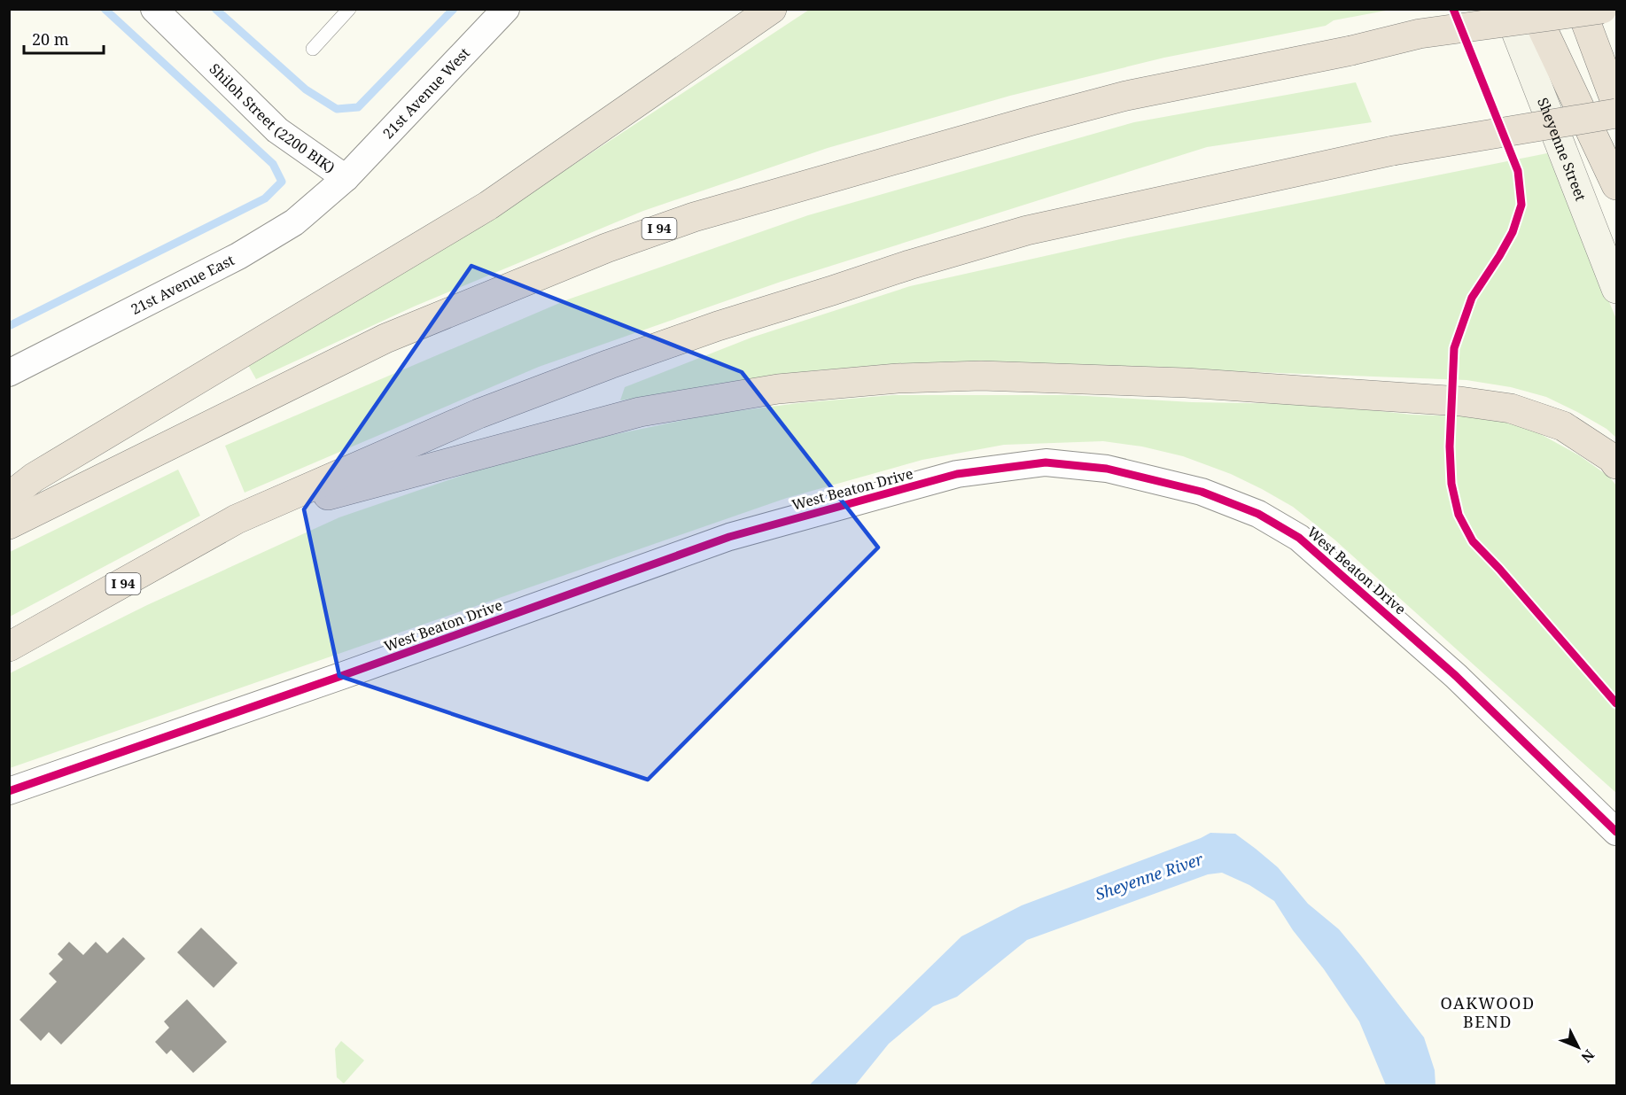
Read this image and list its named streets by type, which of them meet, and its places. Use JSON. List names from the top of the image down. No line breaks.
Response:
{"streets":{"highway":["I 94"],"main road":["Sheyenne Street"],"street":["21st Avenue West","Shiloh Street (2200 BIK)","21st Avenue East","West Beaton Drive"]},"crossings":[["21st Avenue West","Shiloh Street (2200 BIK)"],["21st Avenue West","21st Avenue East"],["Shiloh Street (2200 BIK)","21st Avenue East"]],"districts":["OAKWOOD BEND"],"water":["Sheyenne River"],"scale_bar":"20 m","north":"bottom right"}
